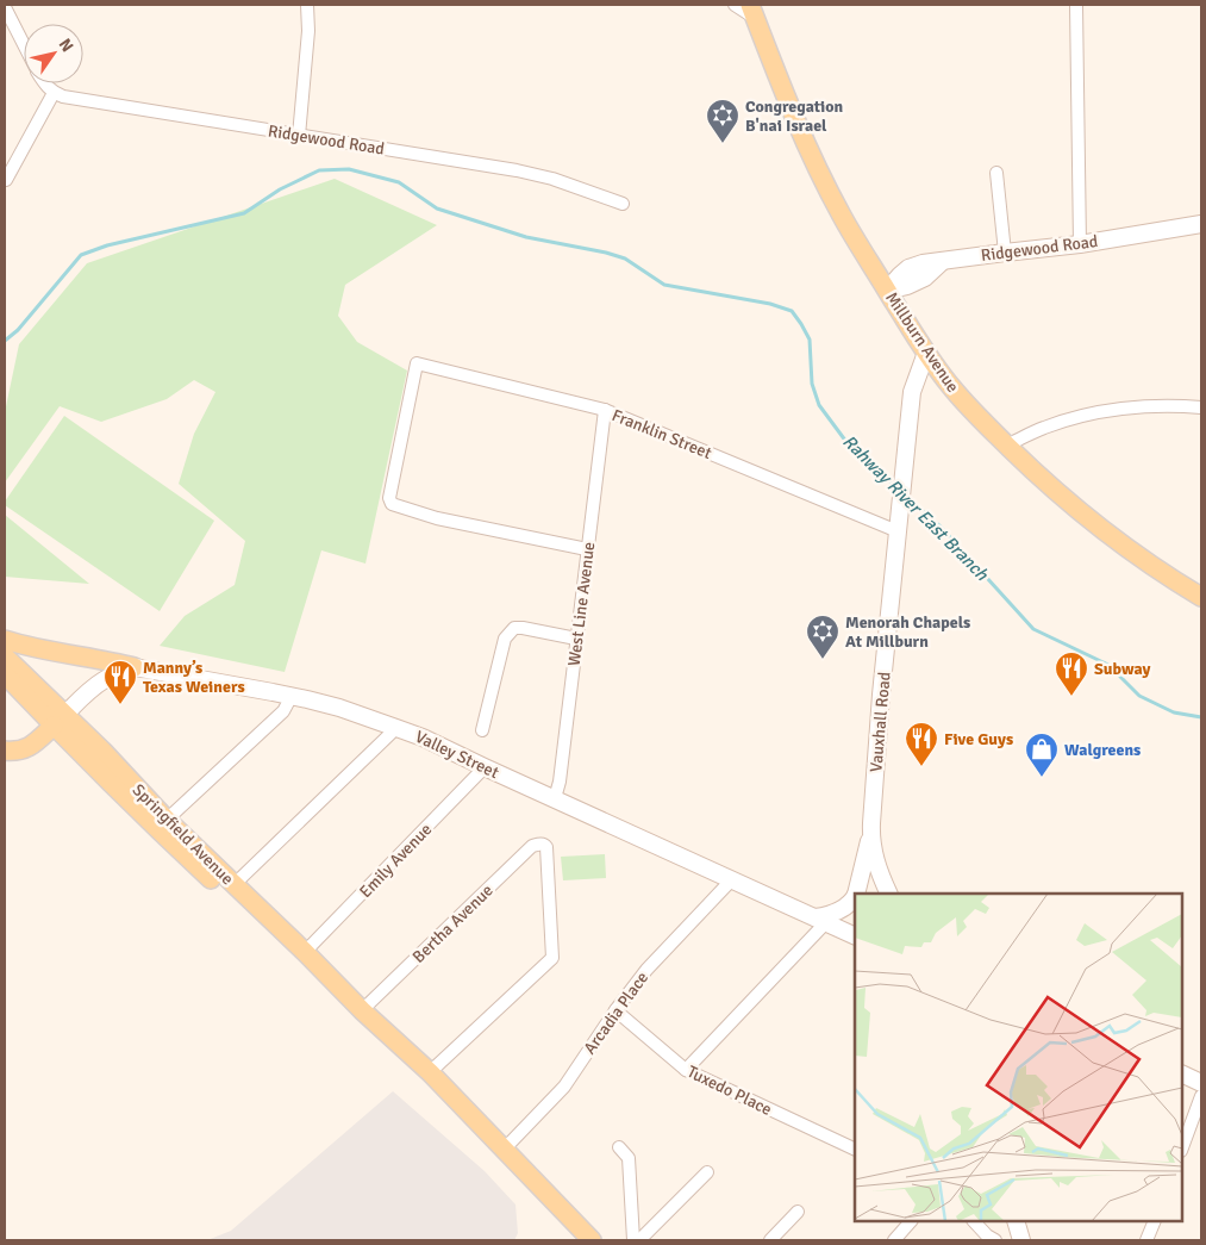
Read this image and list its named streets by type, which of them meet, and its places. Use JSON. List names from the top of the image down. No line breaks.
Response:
{"streets":{"main road":["Ridgewood Road","Millburn Avenue","Vauxhall Road","Valley Street","Springfield Avenue"],"street":["Franklin Street","West Line Avenue","Emily Avenue","Bertha Avenue","Arcadia Place","Tuxedo Place"]},"crossings":[["Ridgewood Road","Millburn Avenue"],["Millburn Avenue","Vauxhall Road"],["Franklin Street","West Line Avenue"],["Franklin Street","Vauxhall Road"],["West Line Avenue","Valley Street"],["Valley Street","Emily Avenue"],["Valley Street","Arcadia Place"],["Springfield Avenue","Emily Avenue"],["Springfield Avenue","Bertha Avenue"],["Springfield Avenue","Arcadia Place"],["Arcadia Place","Tuxedo Place"]],"water":["Rahway River East Branch"],"places":{"synagogue":["Congregation B'nai Israel","Menorah Chapels At Millburn"],"restaurant":["Subway","Manny’s Texas Weiners","Five Guys"],"shop":["Walgreens"]},"north":"top right"}
